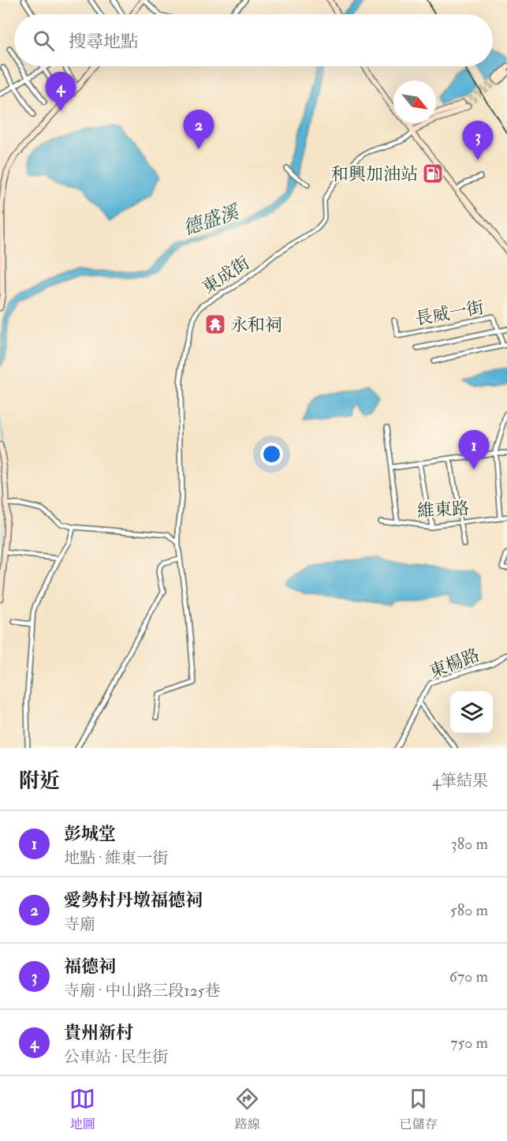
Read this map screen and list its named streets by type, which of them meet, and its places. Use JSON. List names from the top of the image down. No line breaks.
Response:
{"streets":{"street":["東成街","長威一街","維東路","東楊路"]},"water":["德盛溪"],"places":{"fuel station":["和興加油站"],"temple":["永和祠"]},"north":"bottom right","page":{"search":"搜尋地點","pins":["4","2","3","1"],"heading":["附近","4筆結果"],"list":[{"mark":"1","name":"彭城堂","note":"地點 · 維東一街","value":"380 m"},{"mark":"2","name":"愛勢村丹墩福德祠","note":"寺廟","value":"580 m"},{"mark":"3","name":"福德祠","note":"寺廟 · 中山路三段125巷","value":"670 m"},{"mark":"4","name":"貴州新村","note":"公車站 · 民生街","value":"750 m"}],"nav":["地圖","路線","已儲存"]}}
